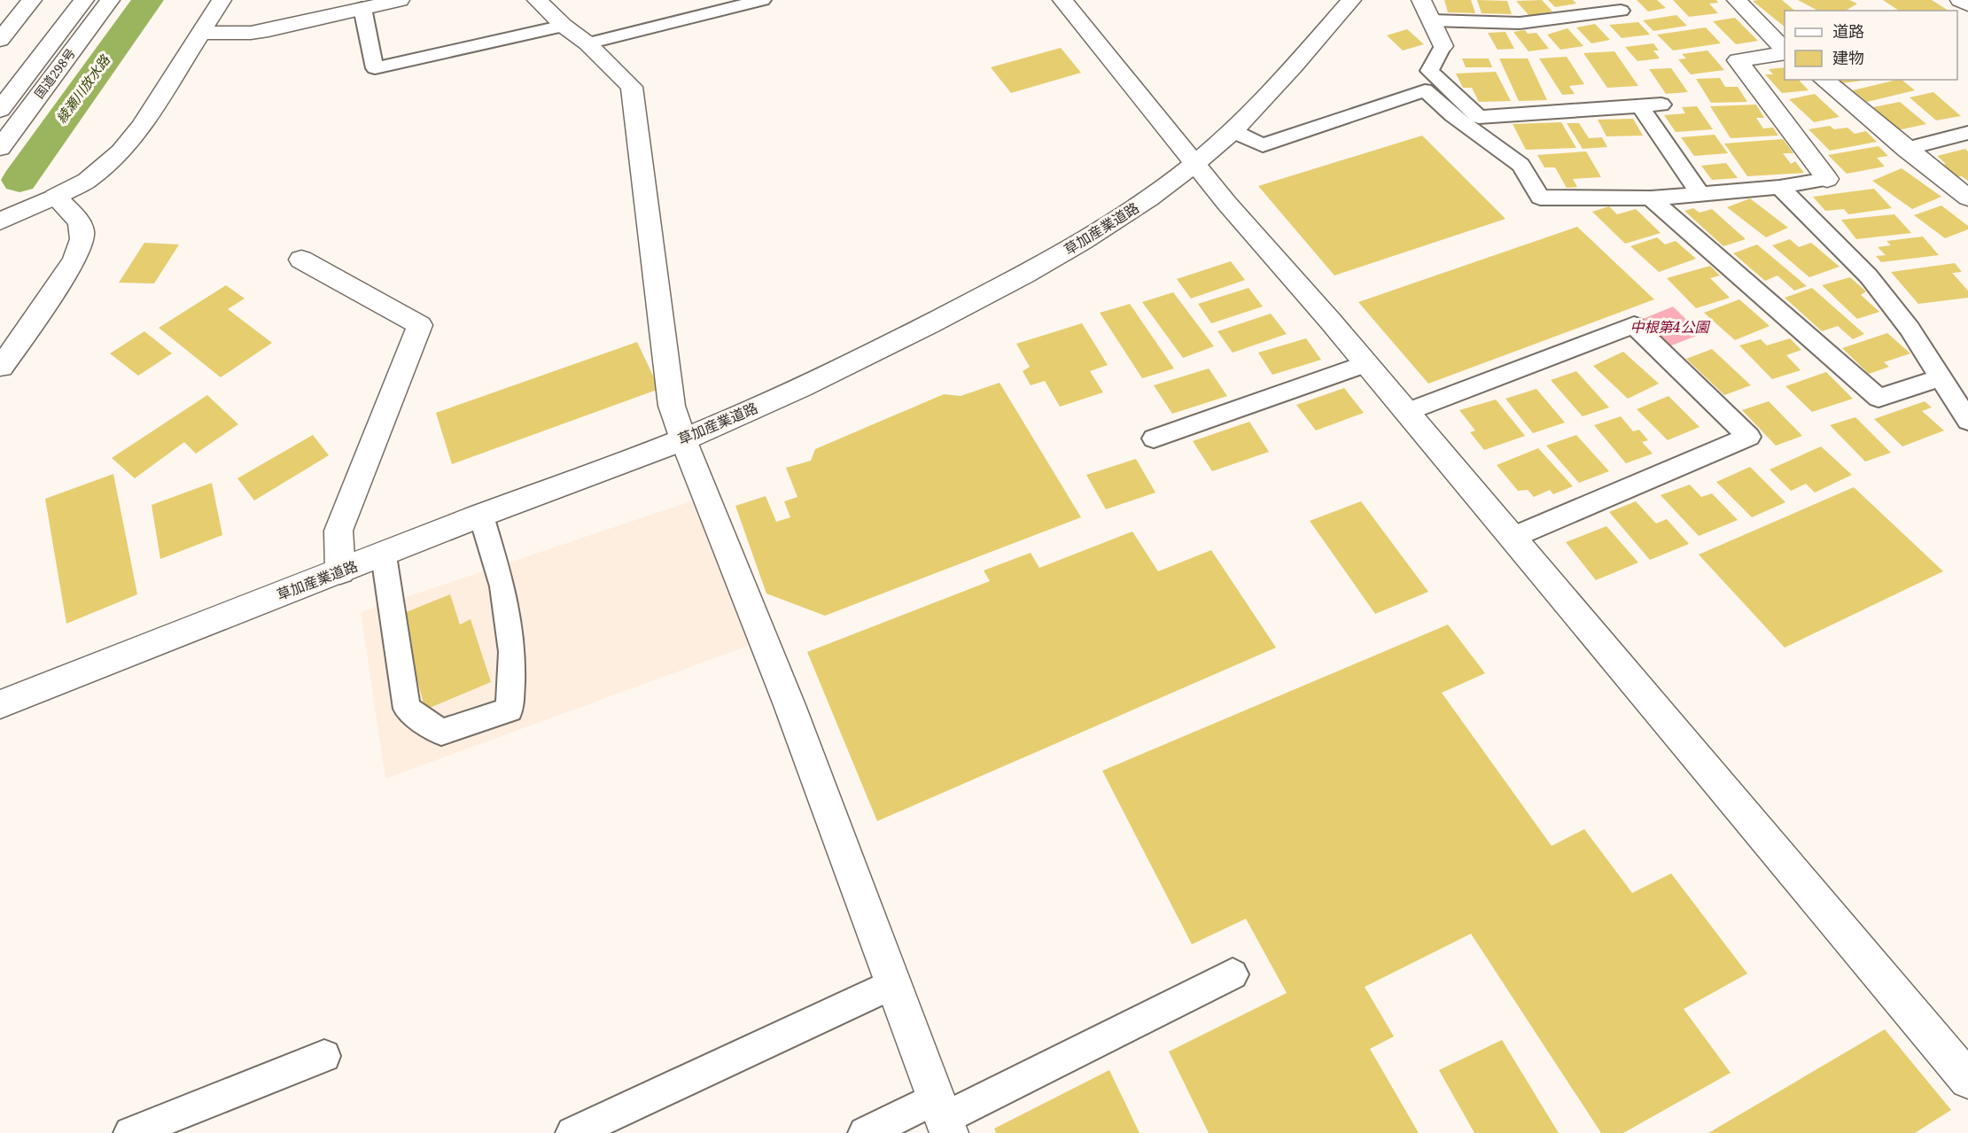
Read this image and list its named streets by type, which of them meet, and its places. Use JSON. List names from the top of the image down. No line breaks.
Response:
{"streets":{"main road":["国道298号","草加産業道路"]},"water":["綾瀬川放水路"],"parks":["中根第4公園"],"legend":["道路","建物"]}
